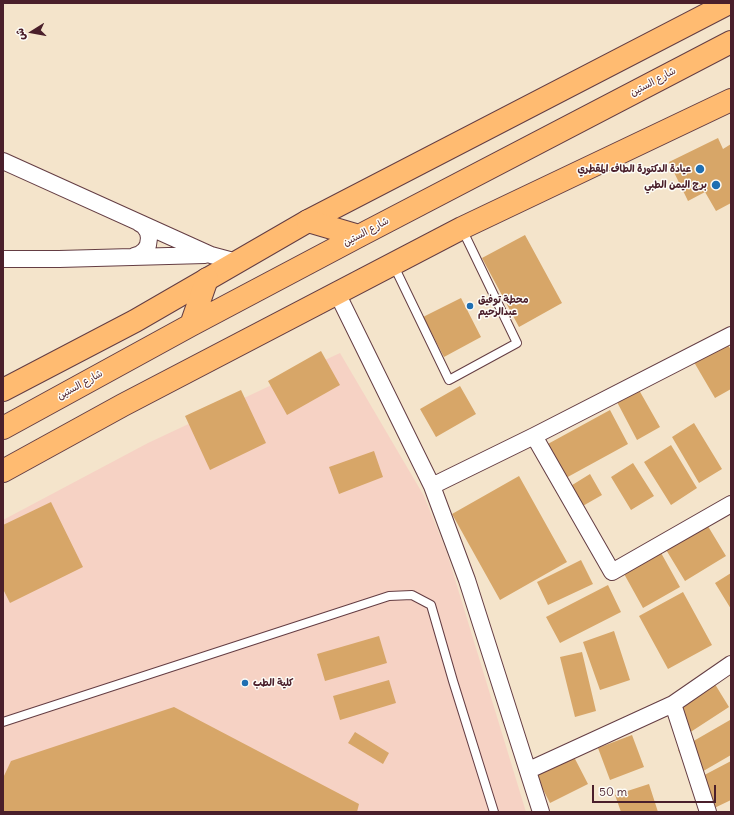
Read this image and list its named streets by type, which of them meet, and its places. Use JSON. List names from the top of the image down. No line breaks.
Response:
{"streets":{"main road":["شارع الستين"]},"places":["عيادة الدكتورة الطاف المقطري","برج اليمن الطبي","محطة توفيق عبدالرحيم","كلية الطب"],"scale_bar":"50 m","north":"left"}
